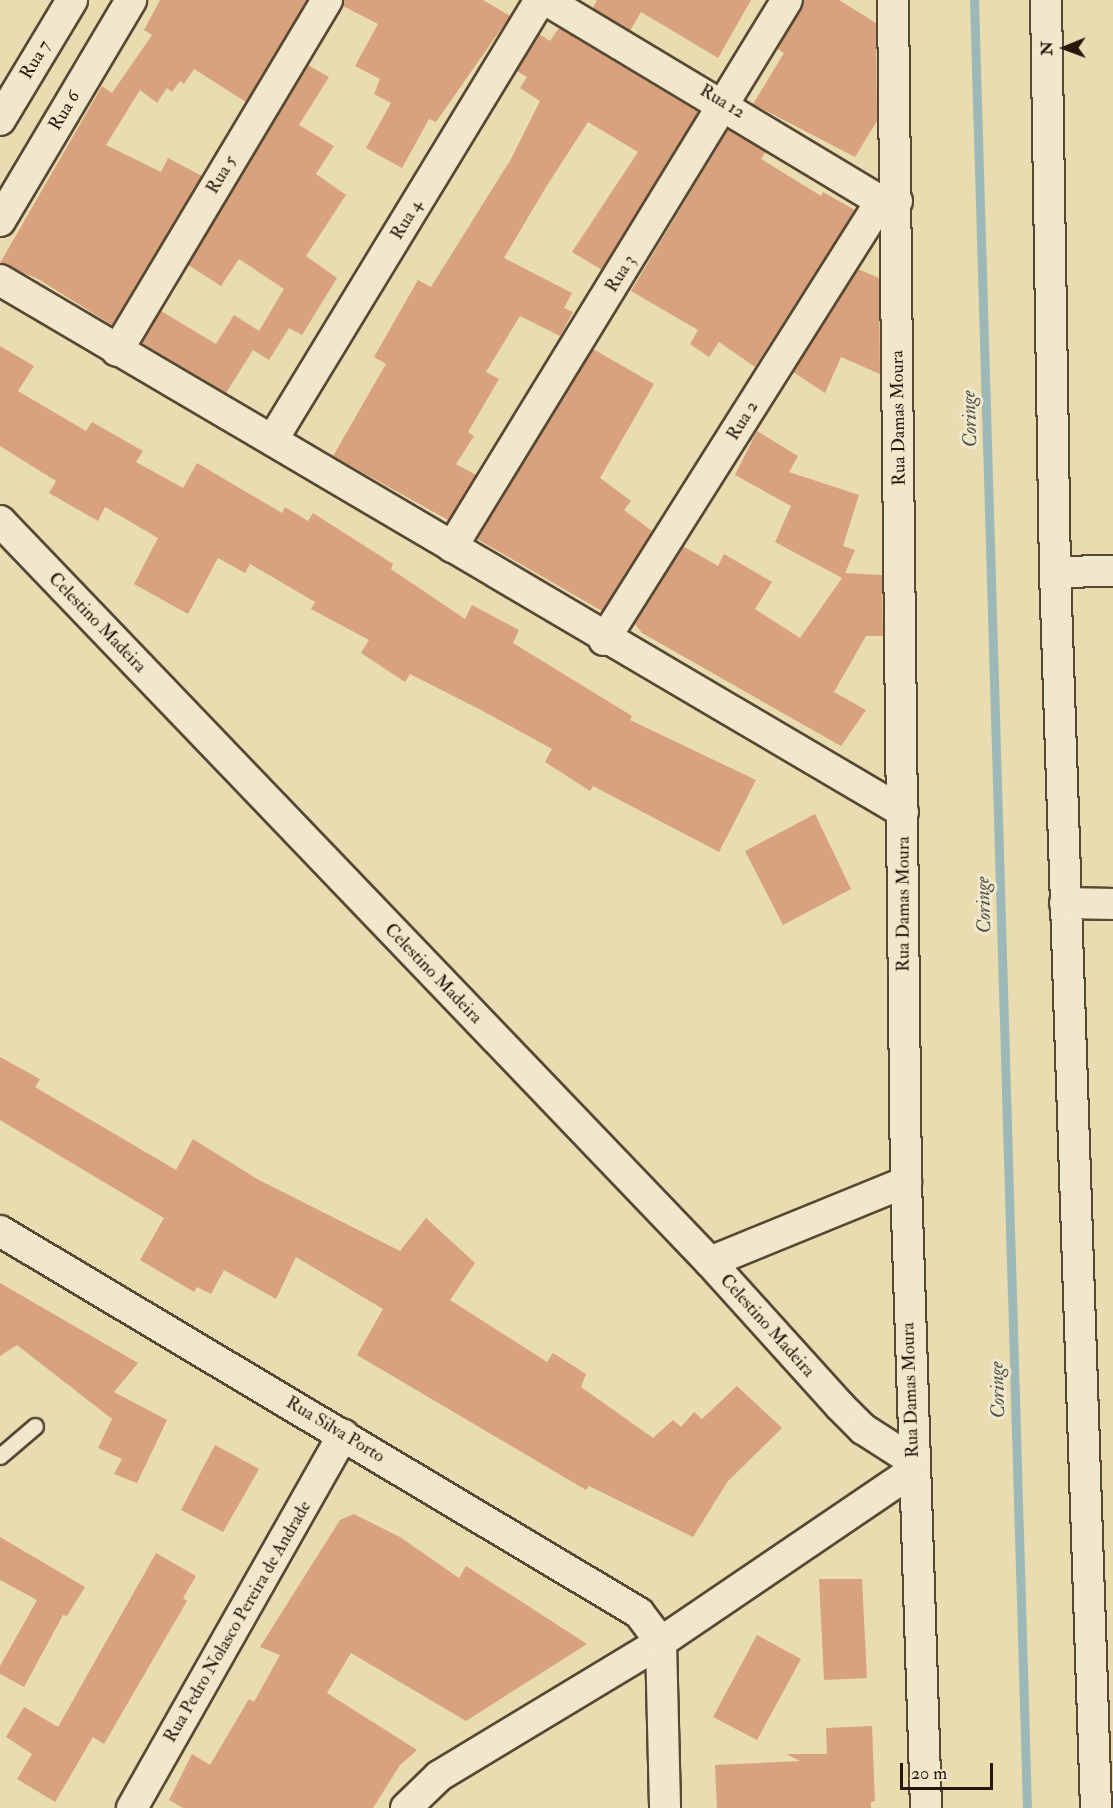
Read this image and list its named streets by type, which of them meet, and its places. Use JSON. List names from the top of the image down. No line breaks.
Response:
{"streets":{"street":["Rua 7","Rua 12","Rua 6","Rua 5","Rua 4","Rua 3","Rua Damas Moura","Rua 2","Celestino Madeira","Rua Silva Porto","Rua Pedro Nolasco Pereira de Andrade"]},"crossings":[["Rua 12","Rua 3"],["Rua 12","Rua Damas Moura"],["Rua 12","Rua 2"],["Rua Damas Moura","Rua 2"],["Rua Damas Moura","Celestino Madeira"],["Rua Silva Porto","Rua Pedro Nolasco Pereira de Andrade"]],"water":["Coringe"],"scale_bar":"20 m","north":"left"}
